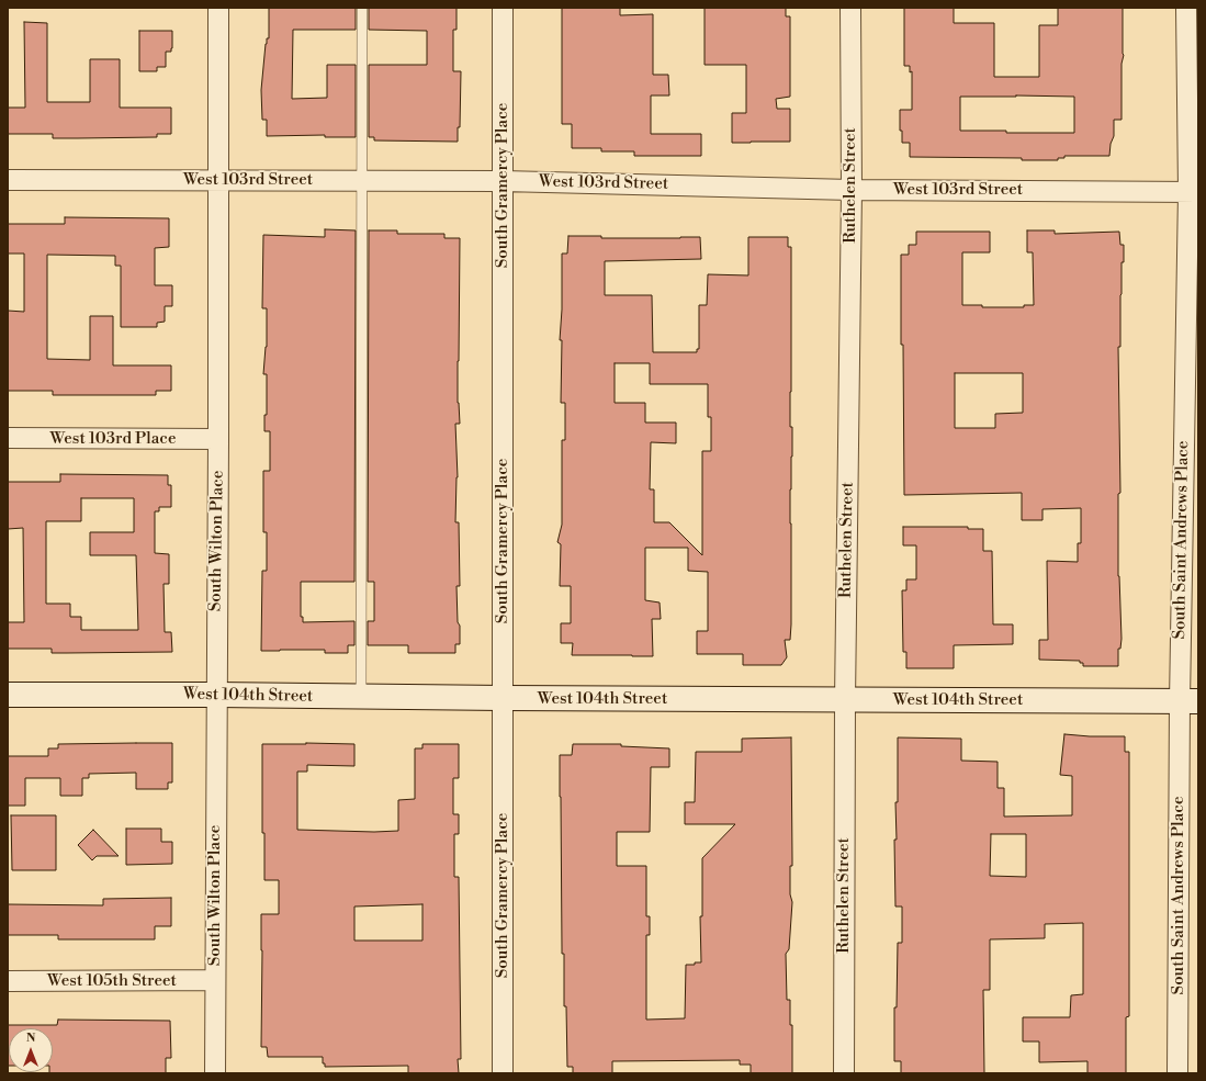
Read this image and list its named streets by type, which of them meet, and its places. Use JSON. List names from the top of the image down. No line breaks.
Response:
{"streets":{"street":["West 103rd Street","South Gramercy Place","Ruthelen Street","West 103rd Place","South Saint Andrews Place","South Wilton Place","West 104th Street","West 105th Street"]},"crossings":[["West 103rd Street","South Gramercy Place"],["West 103rd Street","Ruthelen Street"],["West 103rd Street","South Saint Andrews Place"],["West 103rd Street","South Wilton Place"],["South Gramercy Place","West 104th Street"],["Ruthelen Street","West 104th Street"],["West 103rd Place","South Wilton Place"],["South Saint Andrews Place","West 104th Street"],["South Wilton Place","West 104th Street"],["South Wilton Place","West 105th Street"]],"north":"top"}
